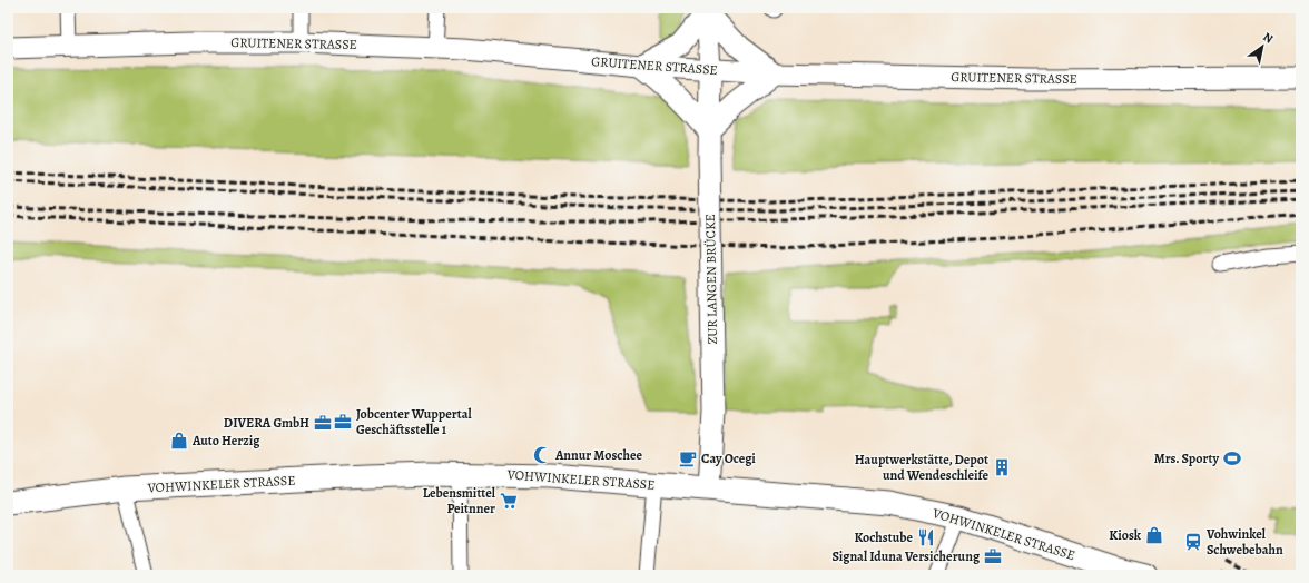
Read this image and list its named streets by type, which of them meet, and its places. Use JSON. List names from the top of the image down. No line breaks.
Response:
{"streets":{"main road":["GRUITENER STRASSE","ZUR LANGEN BRÜCKE","VOHWINKELER STRASSE"]},"crossings":[["GRUITENER STRASSE","ZUR LANGEN BRÜCKE"],["ZUR LANGEN BRÜCKE","VOHWINKELER STRASSE"]],"places":{"office":["Jobcenter Wuppertal Geschäftsstelle 1","DIVERA GmbH","Signal Iduna Versicherung"],"shop":["Auto Herzig","Kiosk"],"mosque":["Annur Moschee"],"cafe":["Cay Ocegi"],"sports":["Mrs. Sporty"],"building":["Hauptwerkstätte, Depot und Wendeschleife"],"supermarket":["Lebensmittel Peitnner"],"restaurant":["Kochstube"],"station":["Vohwinkel Schwebebahn"]},"north":"top right"}
